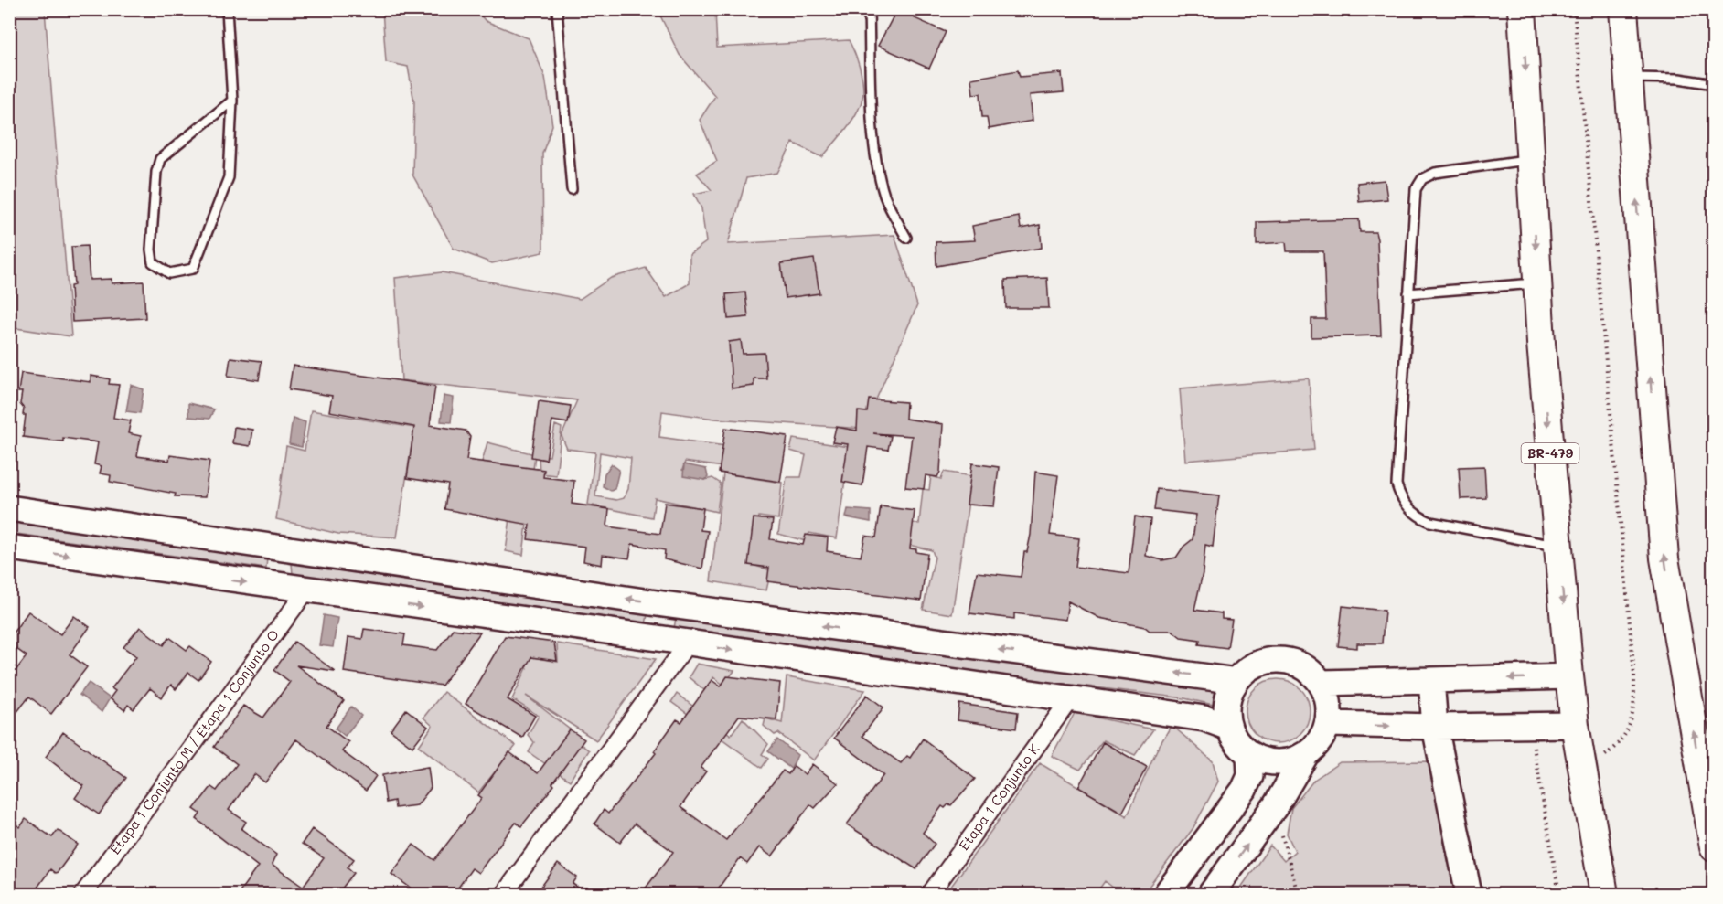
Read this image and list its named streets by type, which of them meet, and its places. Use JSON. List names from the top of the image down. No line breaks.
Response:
{"streets":{"main road":["BR-479"],"street":["Etapa 1 Conjunto M / Etapa 1 Conjunto O","Etapa 1 Conjunto K"]}}
